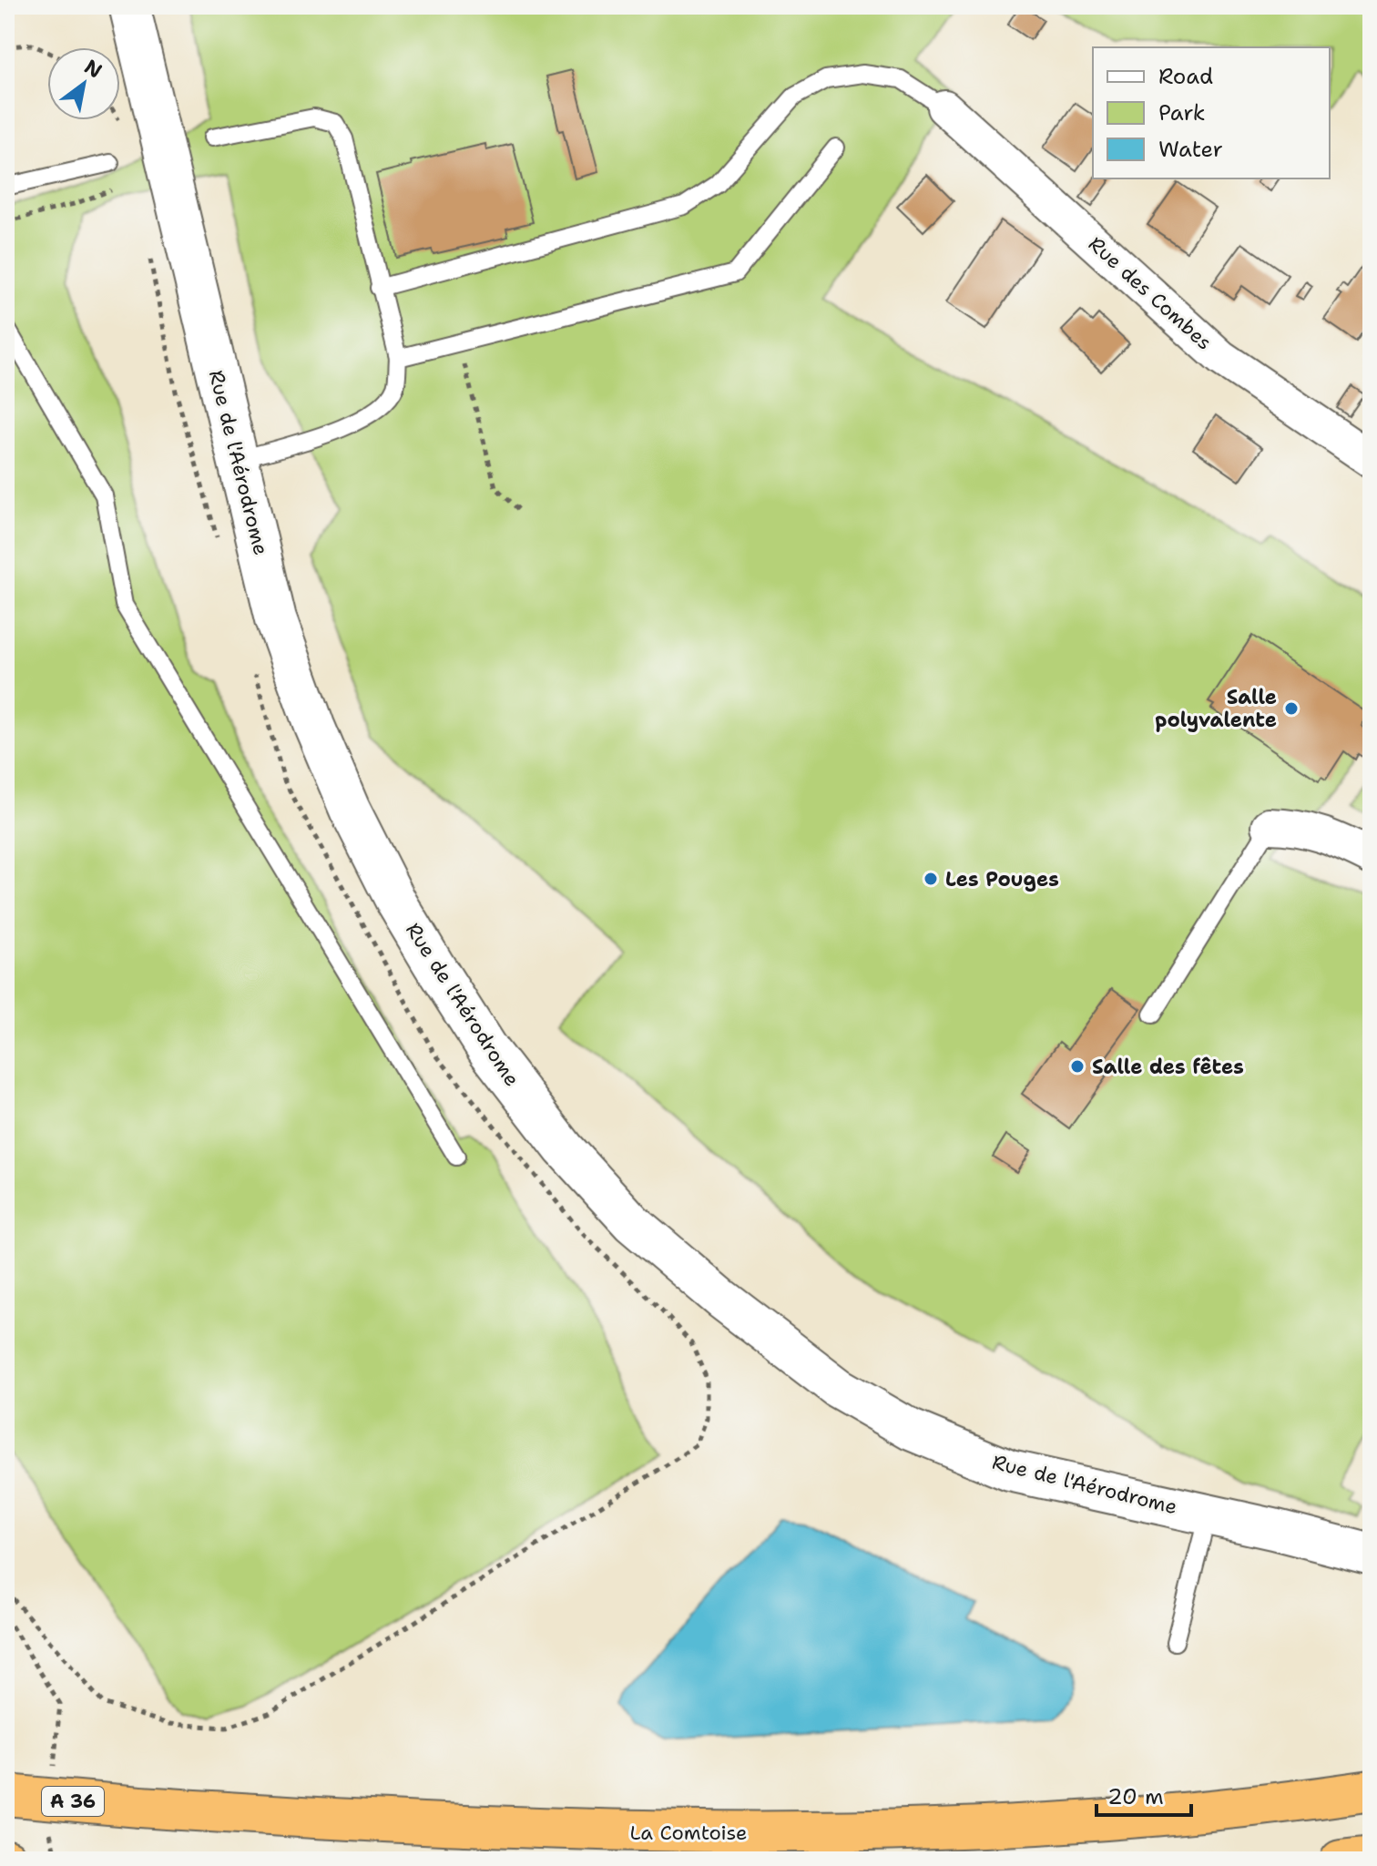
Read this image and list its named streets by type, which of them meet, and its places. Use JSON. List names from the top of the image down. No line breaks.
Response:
{"streets":{"highway":["A 36","La Comtoise"],"street":["Rue des Combes","Rue de l'Aérodrome"]},"places":["Salle polyvalente","Les Pouges","Salle des fêtes"],"legend":["Road","Park","Water"],"scale_bar":"20 m","north":"top right"}
